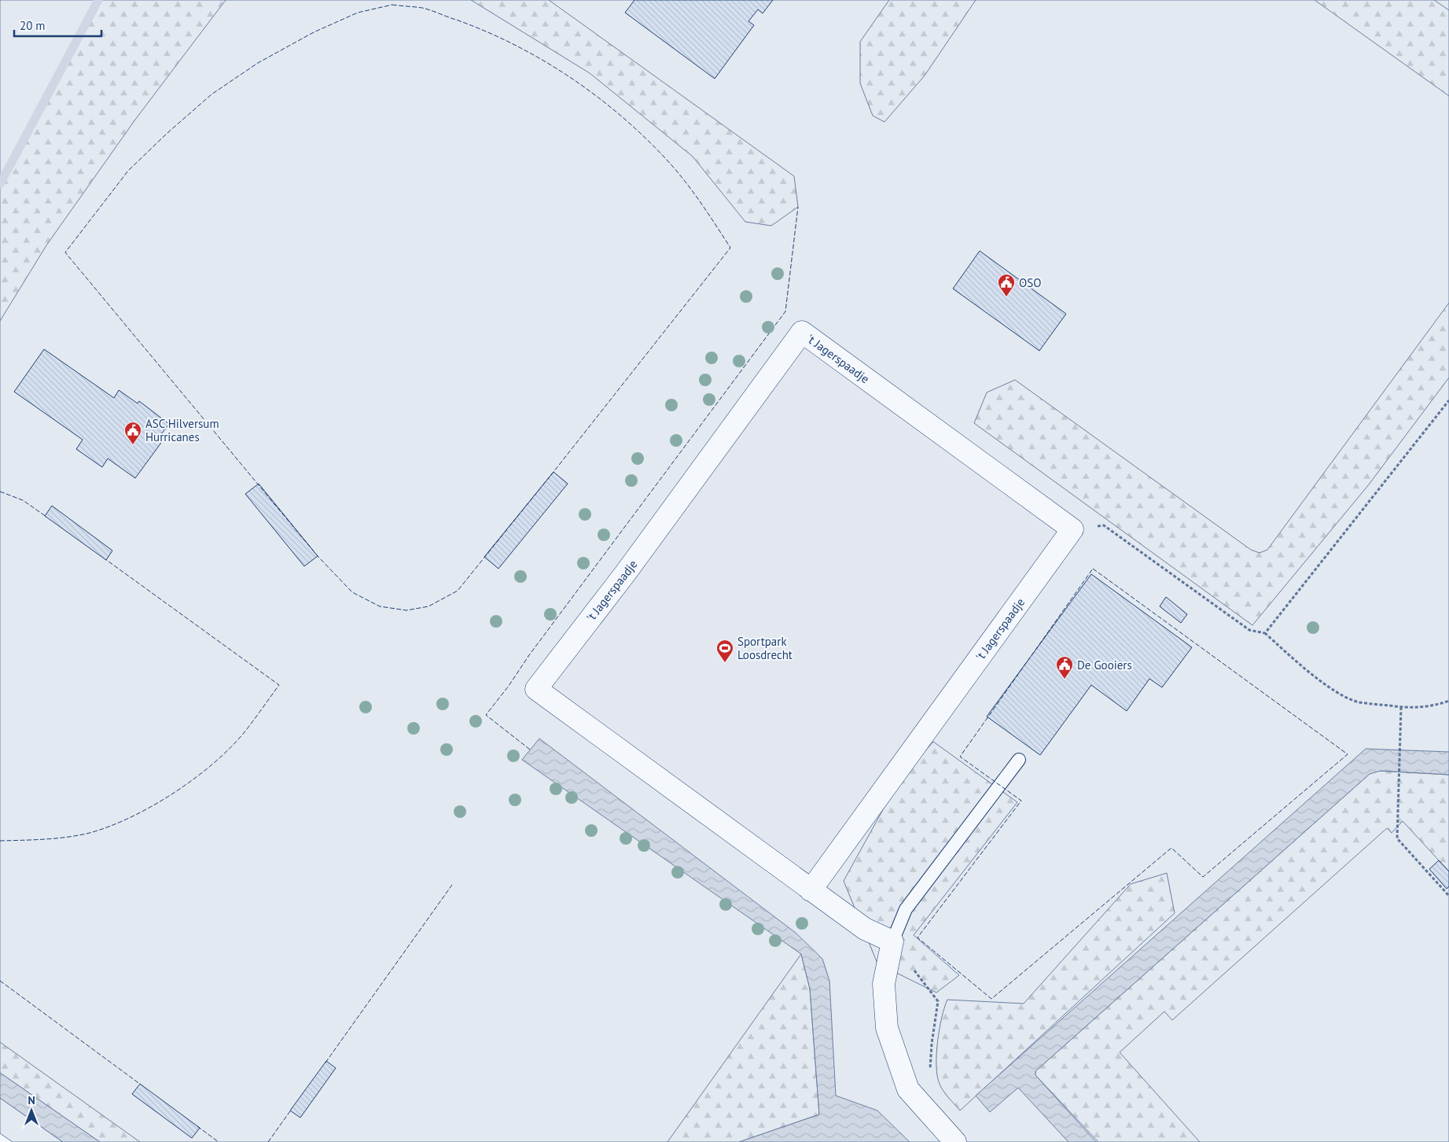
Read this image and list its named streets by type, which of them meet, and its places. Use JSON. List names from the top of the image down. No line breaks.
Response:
{"streets":{"street":["'t Jagerspaadje"]},"places":{"public building":["OSO","ASC Hilversum Hurricanes","De Gooiers"],"sports":["Sportpark Loosdrecht"]},"scale_bar":"20 m","north":"top"}
